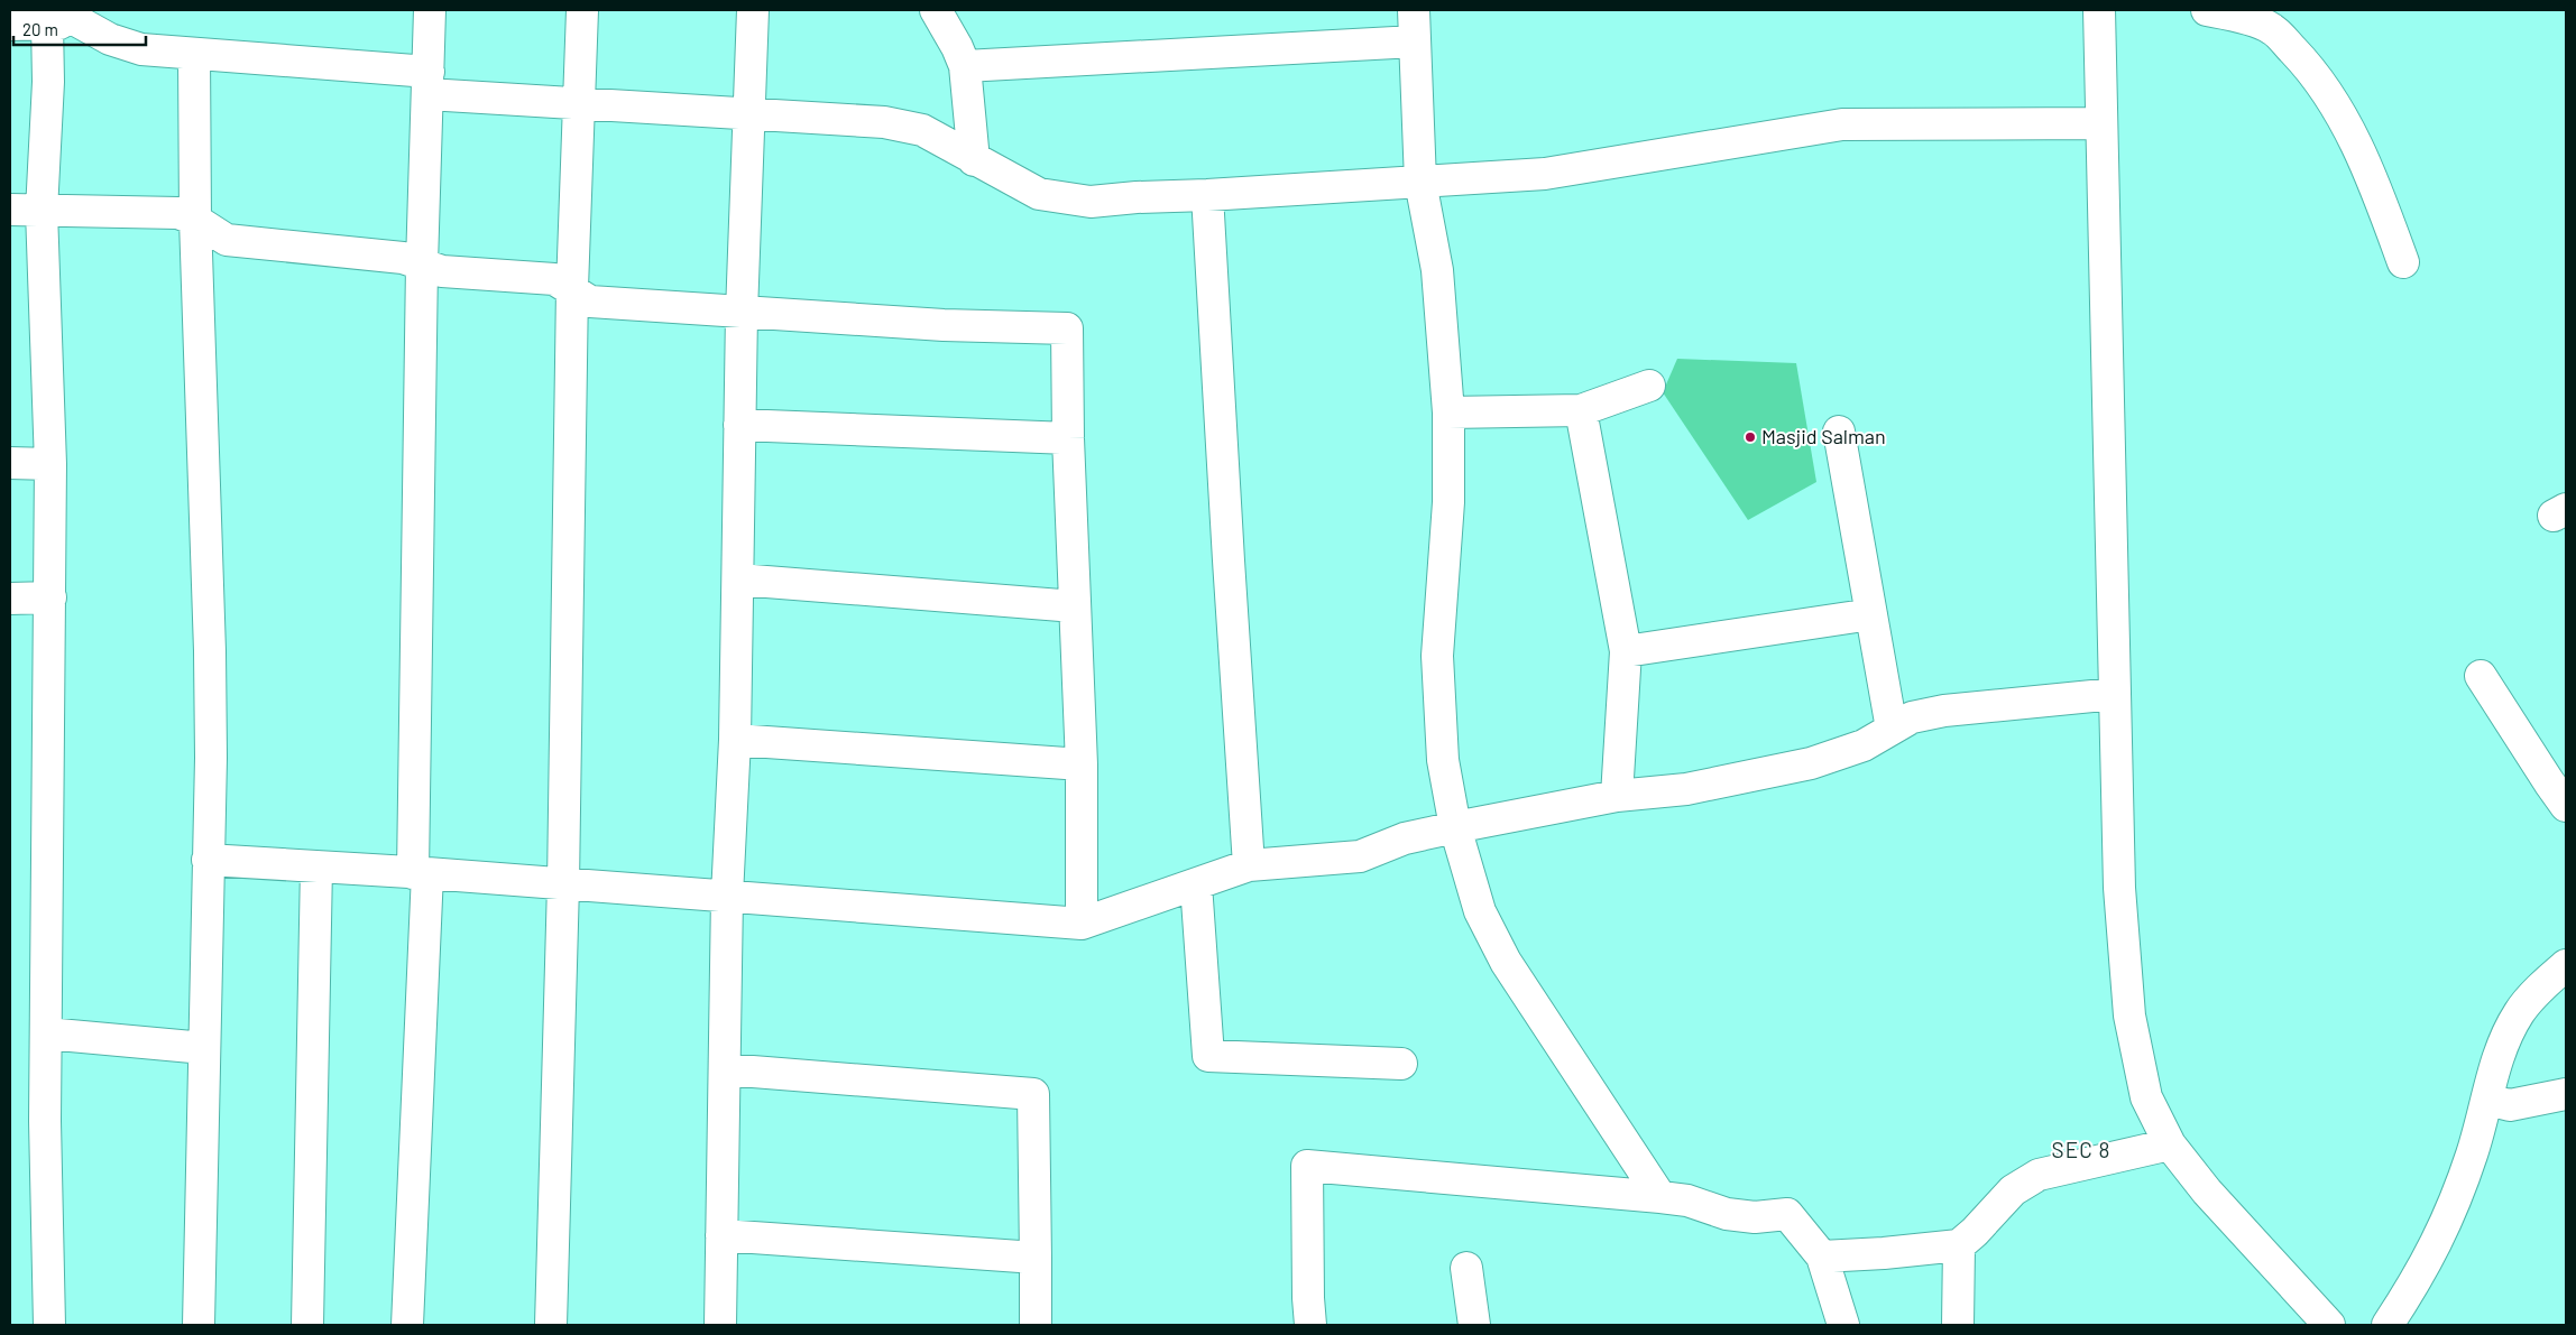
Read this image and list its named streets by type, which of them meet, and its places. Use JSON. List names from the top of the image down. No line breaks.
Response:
{"districts":["SEC 8"],"places":["Masjid Salman"],"scale_bar":"20 m"}
